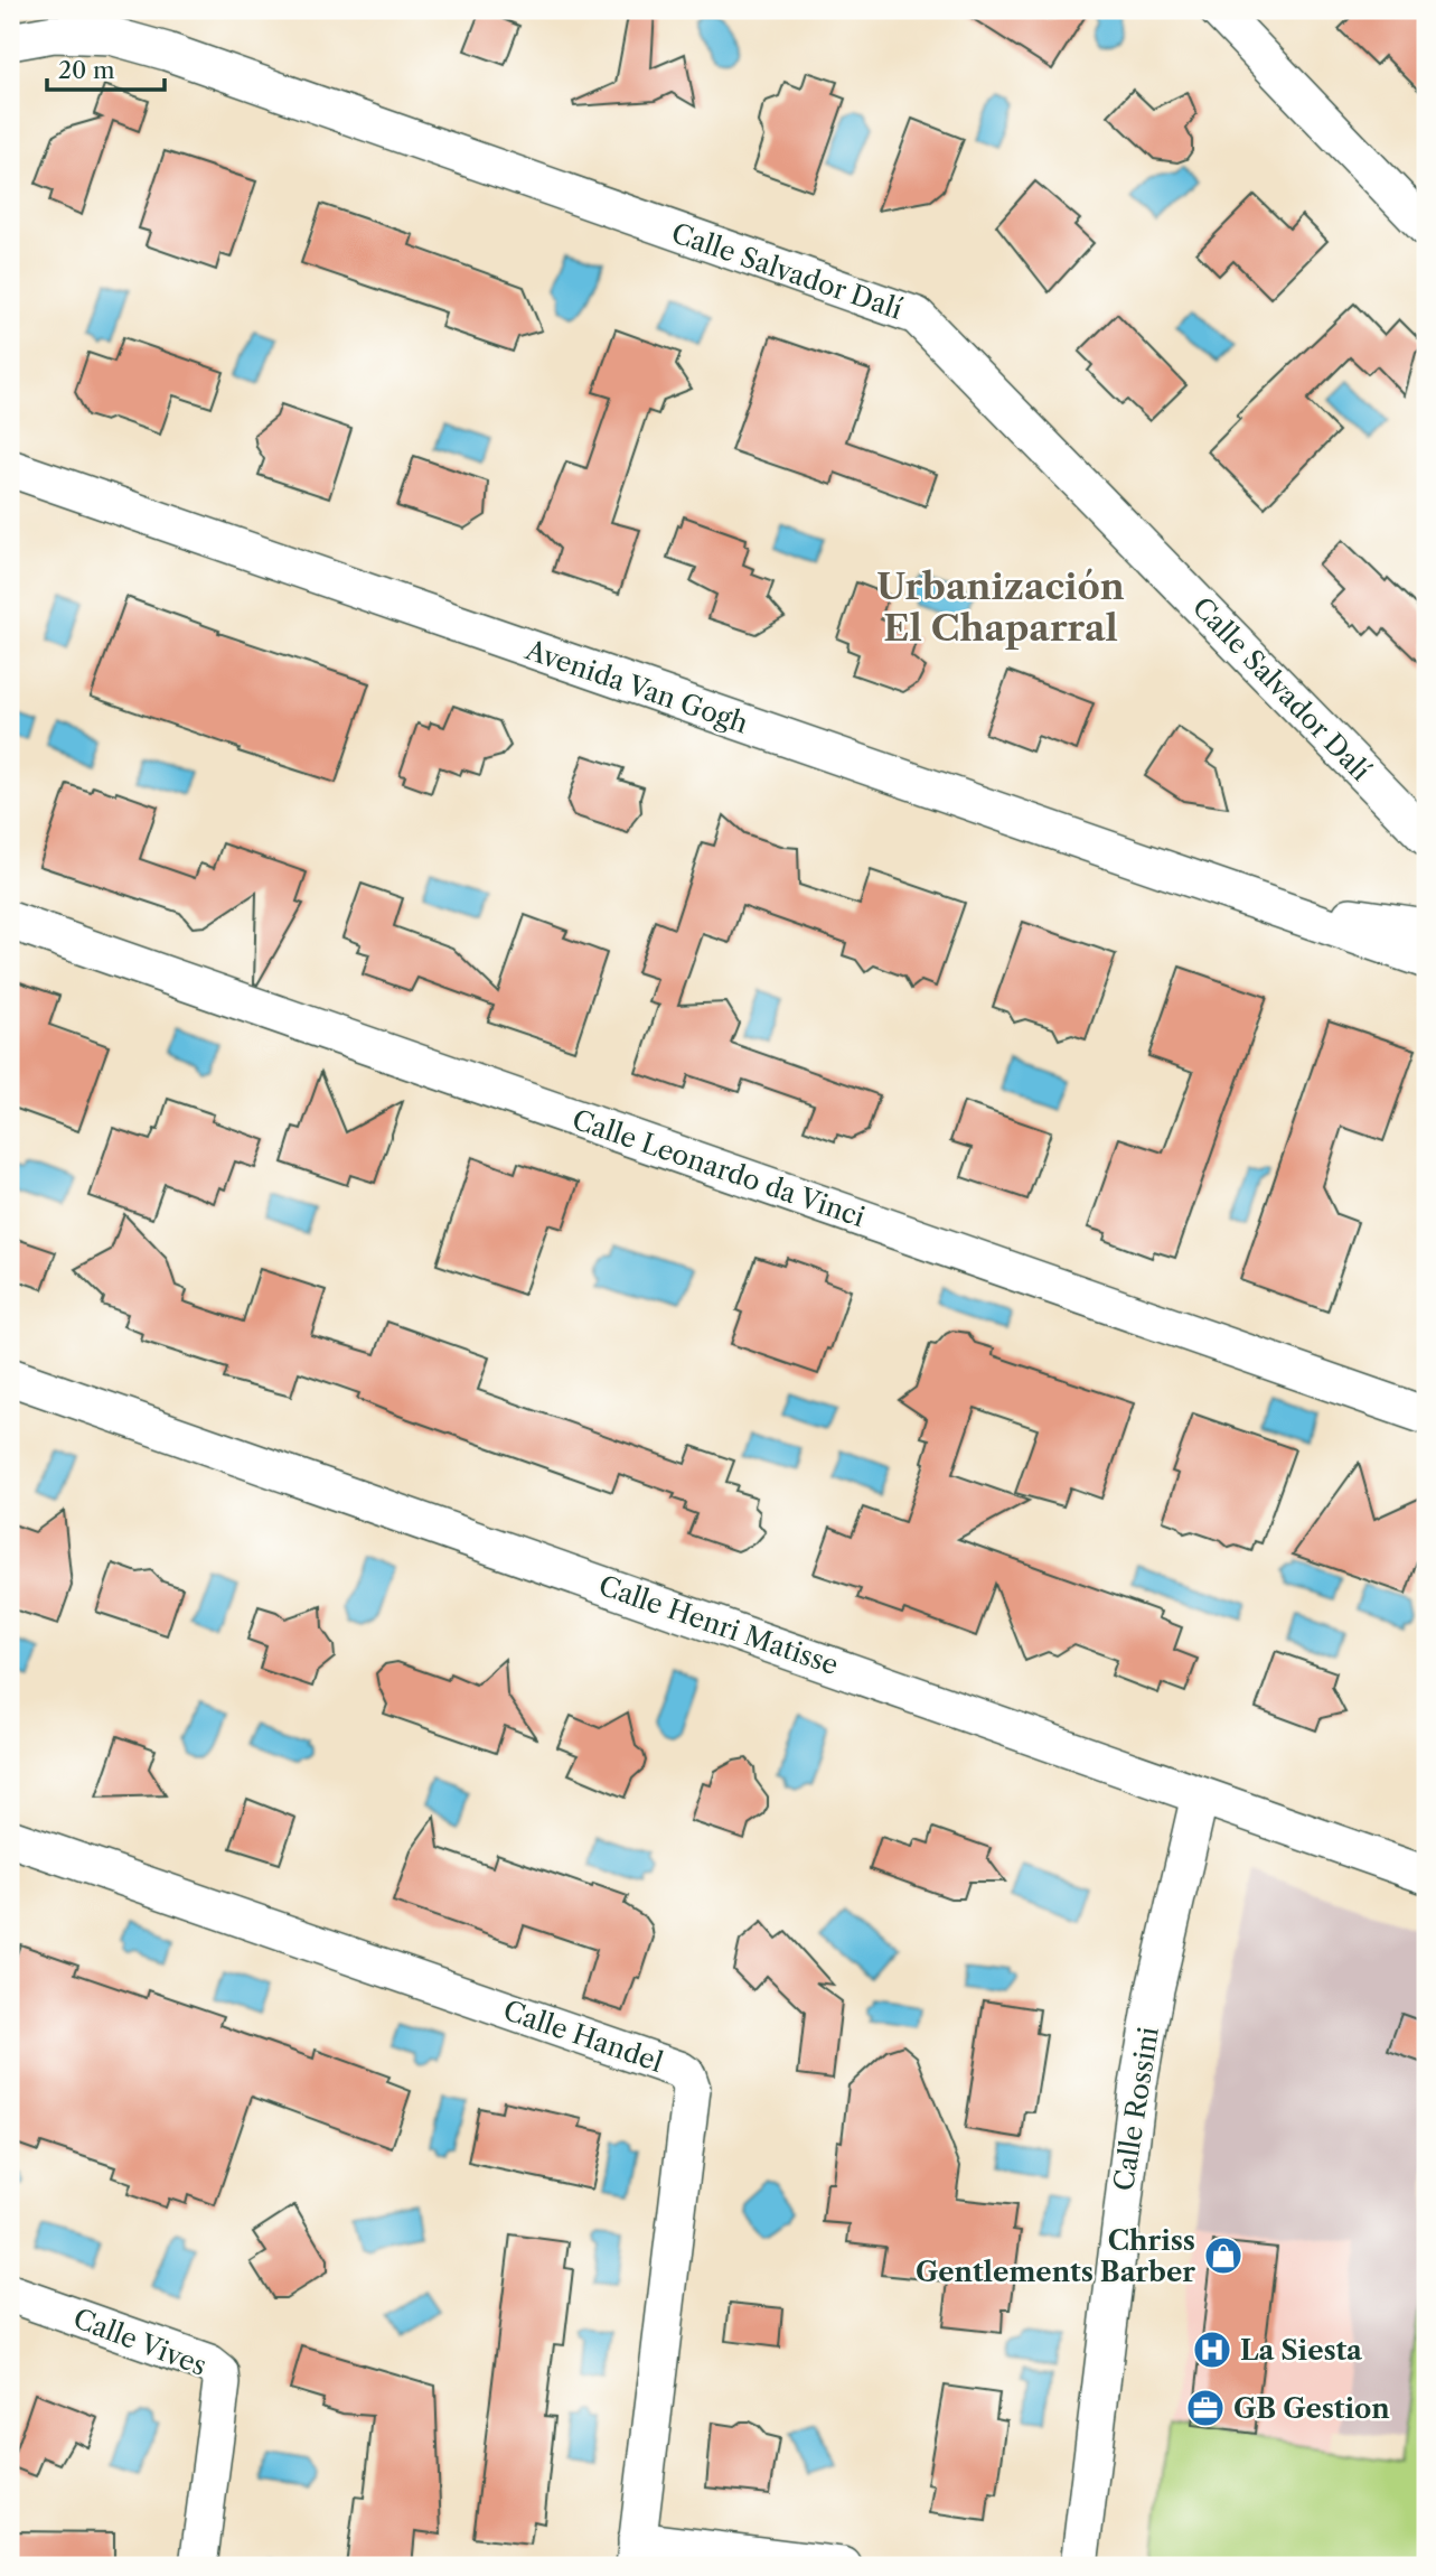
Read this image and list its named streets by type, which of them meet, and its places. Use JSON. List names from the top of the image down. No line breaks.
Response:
{"streets":{"street":["Calle Salvador Dalí","Avenida Van Gogh","Calle Leonardo da Vinci","Calle Henri Matisse","Calle Handel","Calle Rossini","Calle Vives"]},"crossings":[["Calle Henri Matisse","Calle Rossini"]],"districts":["Urbanización El Chaparral"],"places":{"shop":["Chriss Gentlements Barber"],"hospital":["La Siesta"],"office":["GB Gestion"]},"scale_bar":"20 m"}
